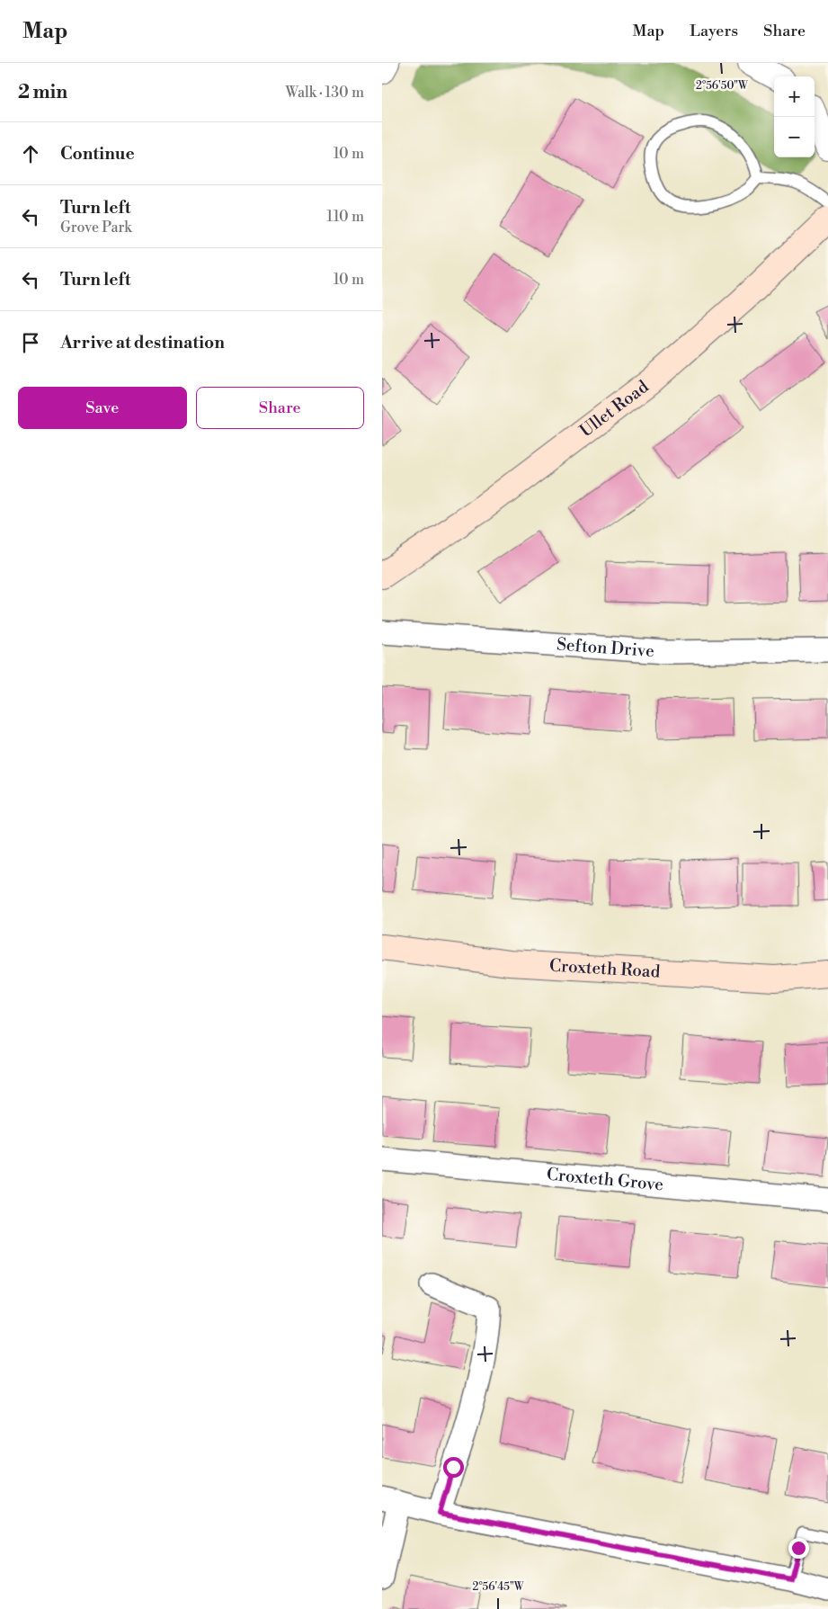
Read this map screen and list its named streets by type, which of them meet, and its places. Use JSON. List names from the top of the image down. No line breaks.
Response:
{"streets":{"main road":["Ullet Road","Croxteth Road"],"street":["Sefton Drive","Croxteth Grove"]},"page":{"header":"Map","nav":["Map","Layers","Share"],"heading":["2 min","Walk · 130 m"],"map_buttons":["+","−"],"list":[["Continue","10 m"],["Turn left","Grove Park","110 m"],["Turn left","10 m"],"Arrive at destination"],"buttons":["Save","Share"]},"coordinates":["2°56'50\"W","2°56'45\"W"]}
